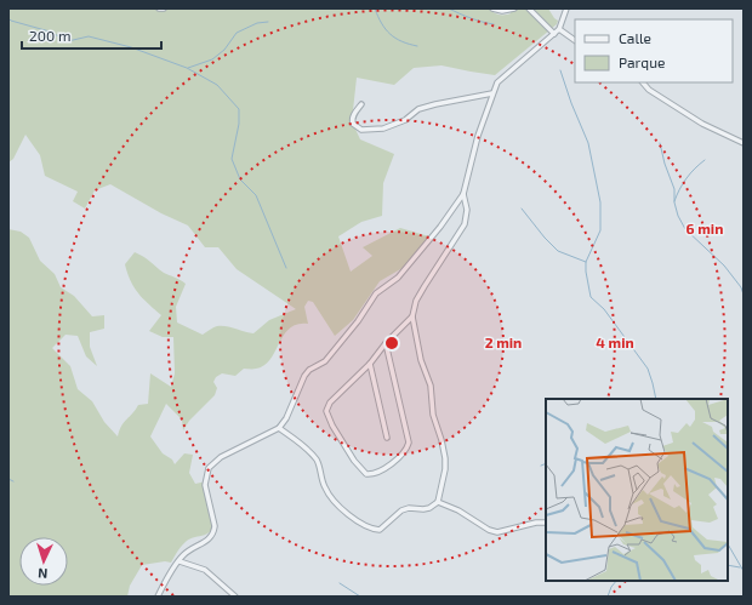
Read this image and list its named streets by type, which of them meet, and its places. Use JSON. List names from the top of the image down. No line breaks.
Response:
{"legend":["Calle","Parque"],"scale_bar":"200 m","north":"bottom","rings":["6 min","2 min","4 min"]}
